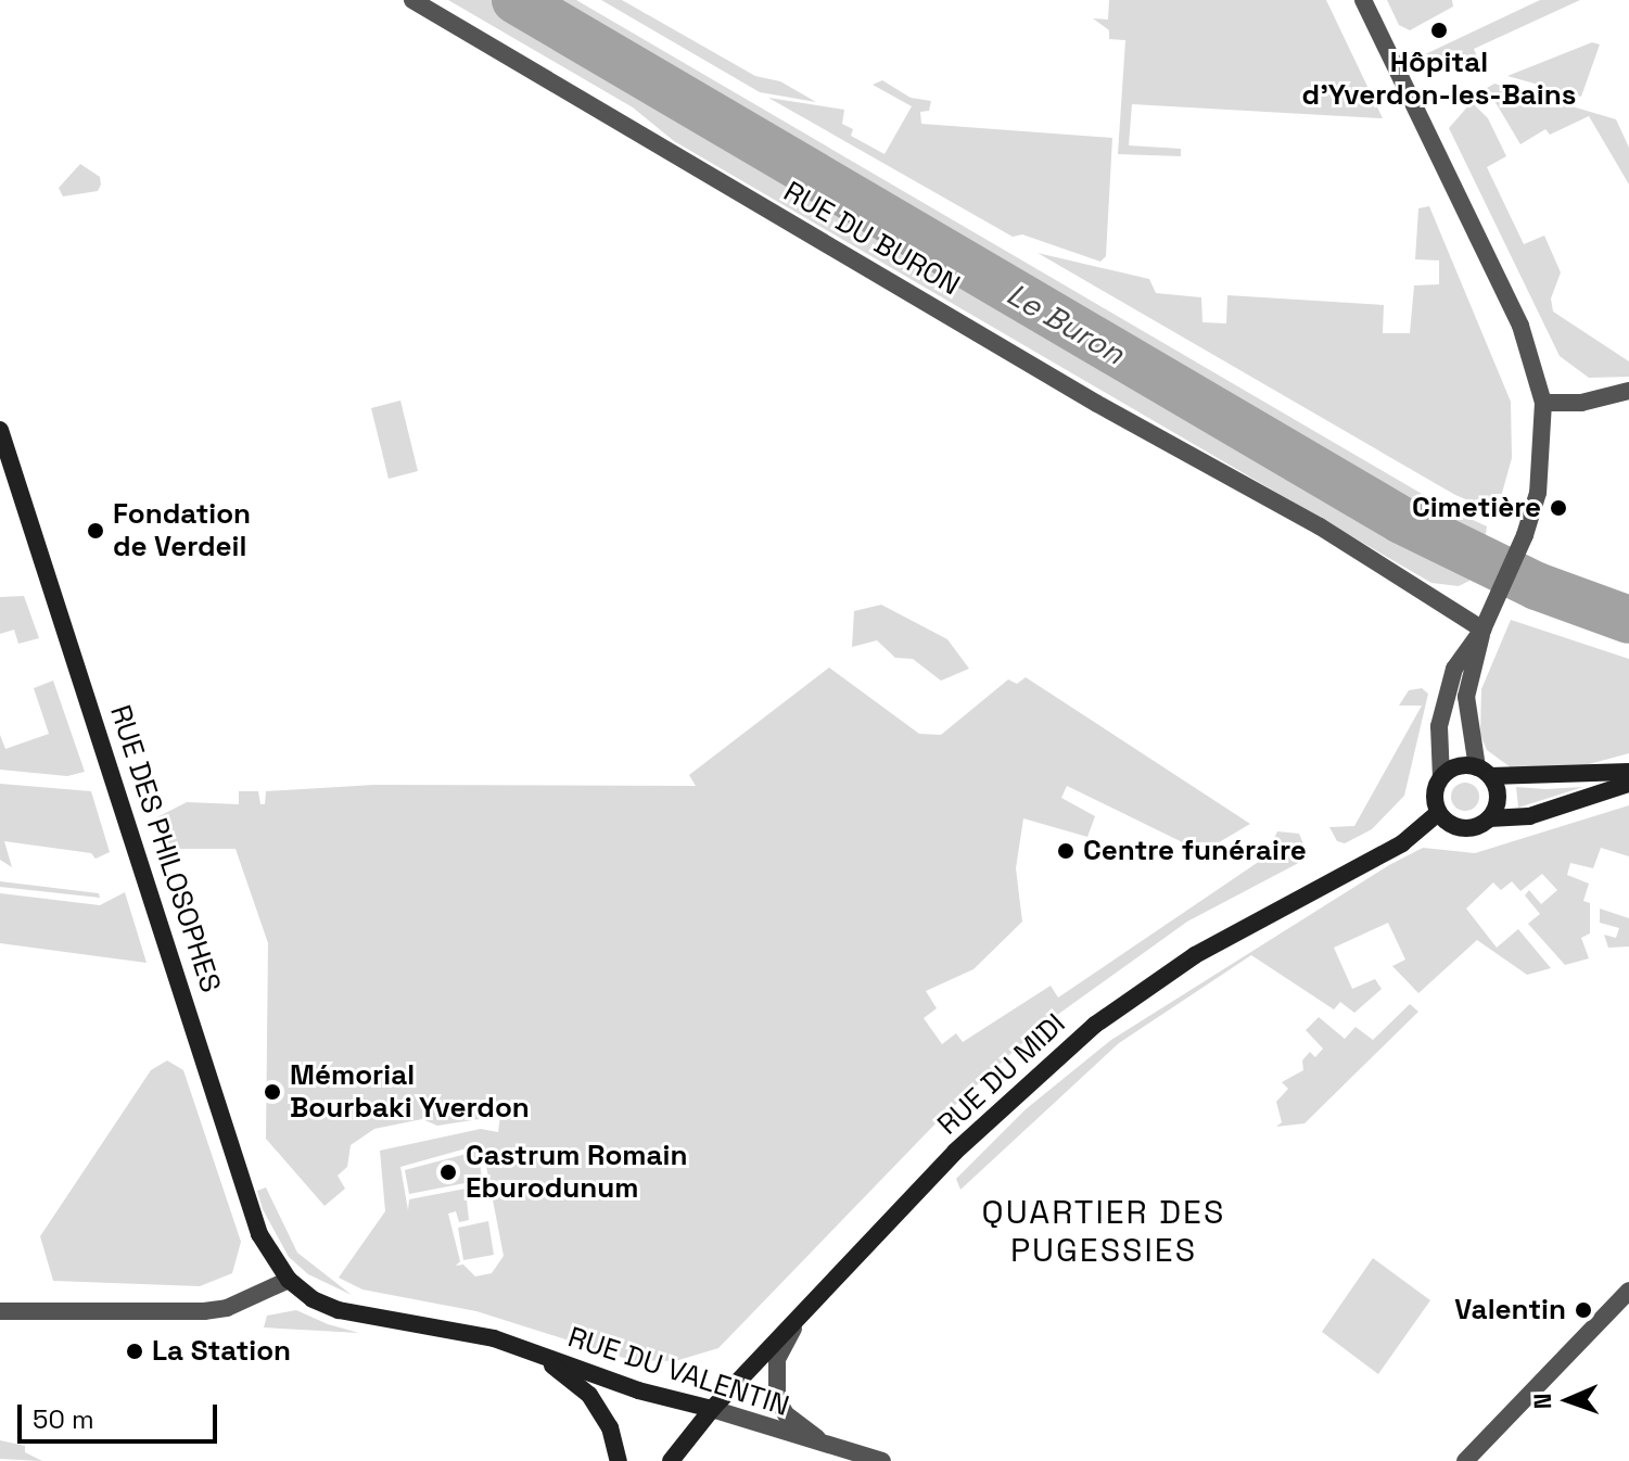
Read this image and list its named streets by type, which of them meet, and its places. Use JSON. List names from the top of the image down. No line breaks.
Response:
{"streets":{"main road":["RUE DES PHILOSOPHES","RUE DU MIDI","RUE DU VALENTIN"],"street":["RUE DU BURON"]},"crossings":[["RUE DES PHILOSOPHES","RUE DU VALENTIN"],["RUE DU MIDI","RUE DU VALENTIN"]],"districts":["QUARTIER DES PUGESSIES"],"water":["Le Buron"],"places":["Hôpital d'Yverdon-les-Bains","Cimetière","Fondation de Verdeil","Centre funéraire","Mémorial Bourbaki Yverdon","Castrum Romain Eburodunum","Valentin","La Station"],"scale_bar":"50 m","north":"left"}
